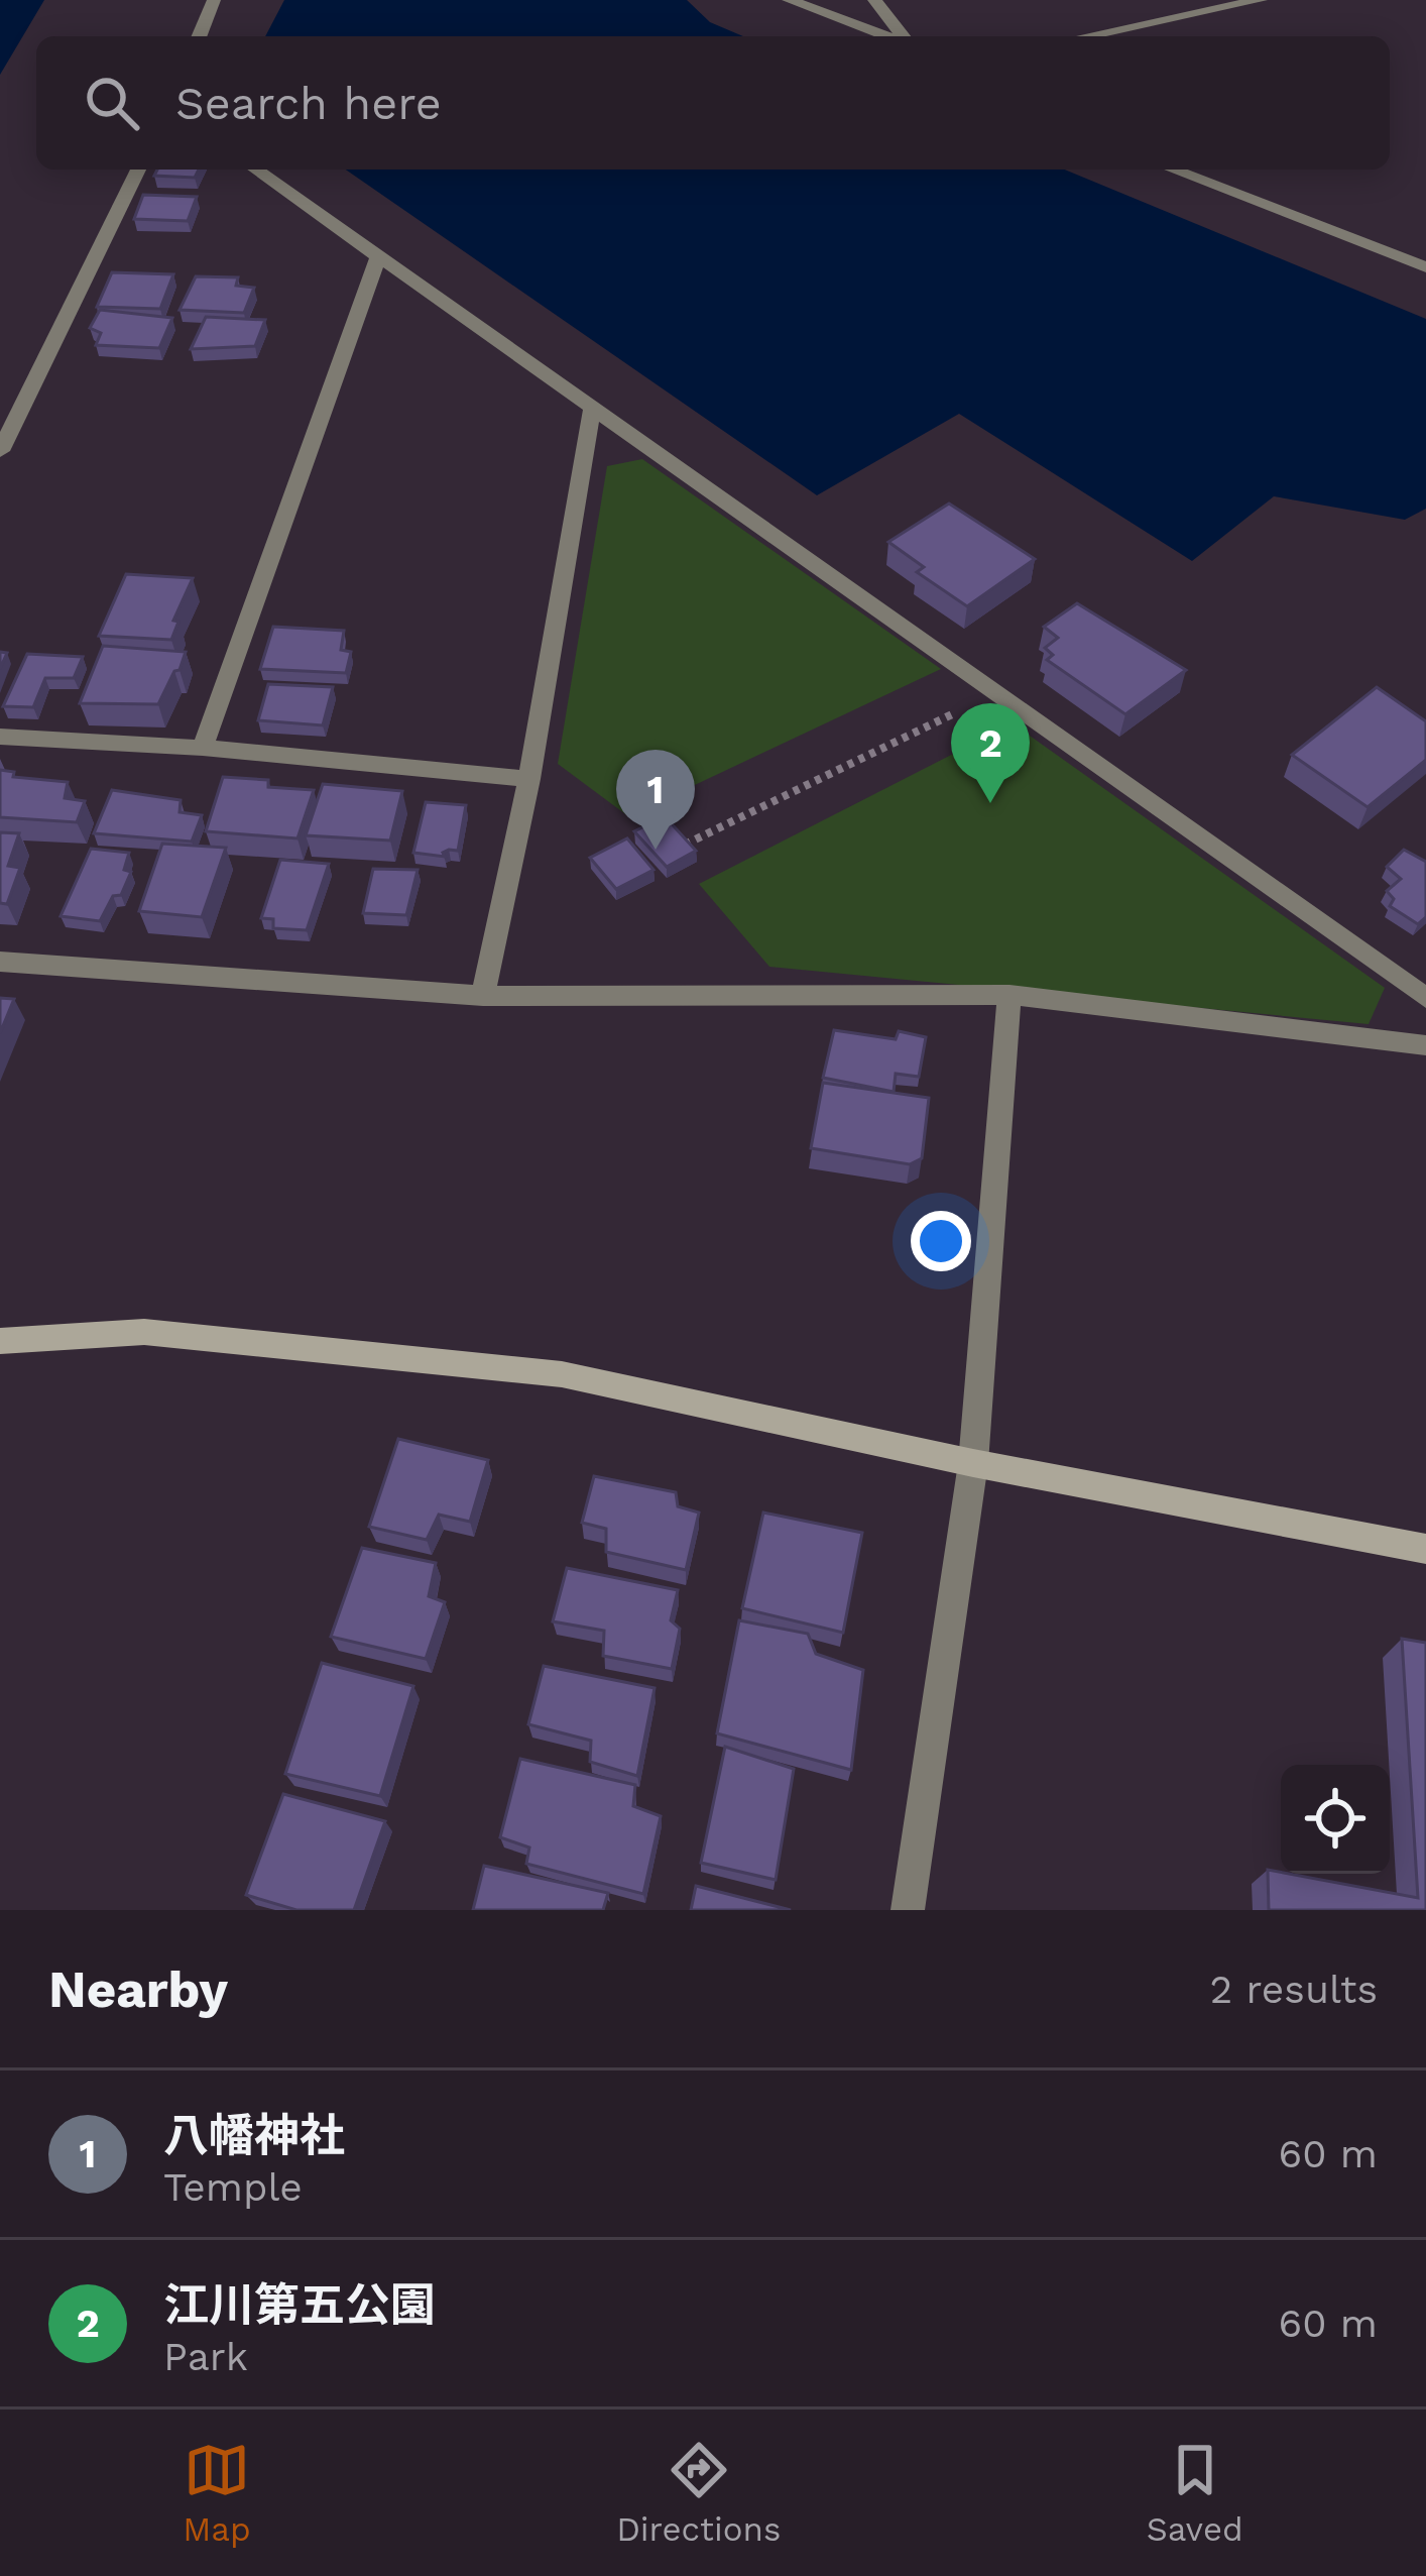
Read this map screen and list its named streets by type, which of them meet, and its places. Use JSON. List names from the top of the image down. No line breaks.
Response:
{"page":{"search":"Search here","pins":["2","1"],"heading":["Nearby","2 results"],"list":[{"mark":"1","name":"八幡神社","note":"Temple","value":"60 m"},{"mark":"2","name":"江川第五公園","note":"Park","value":"60 m"}],"nav":["Map","Directions","Saved"]}}
